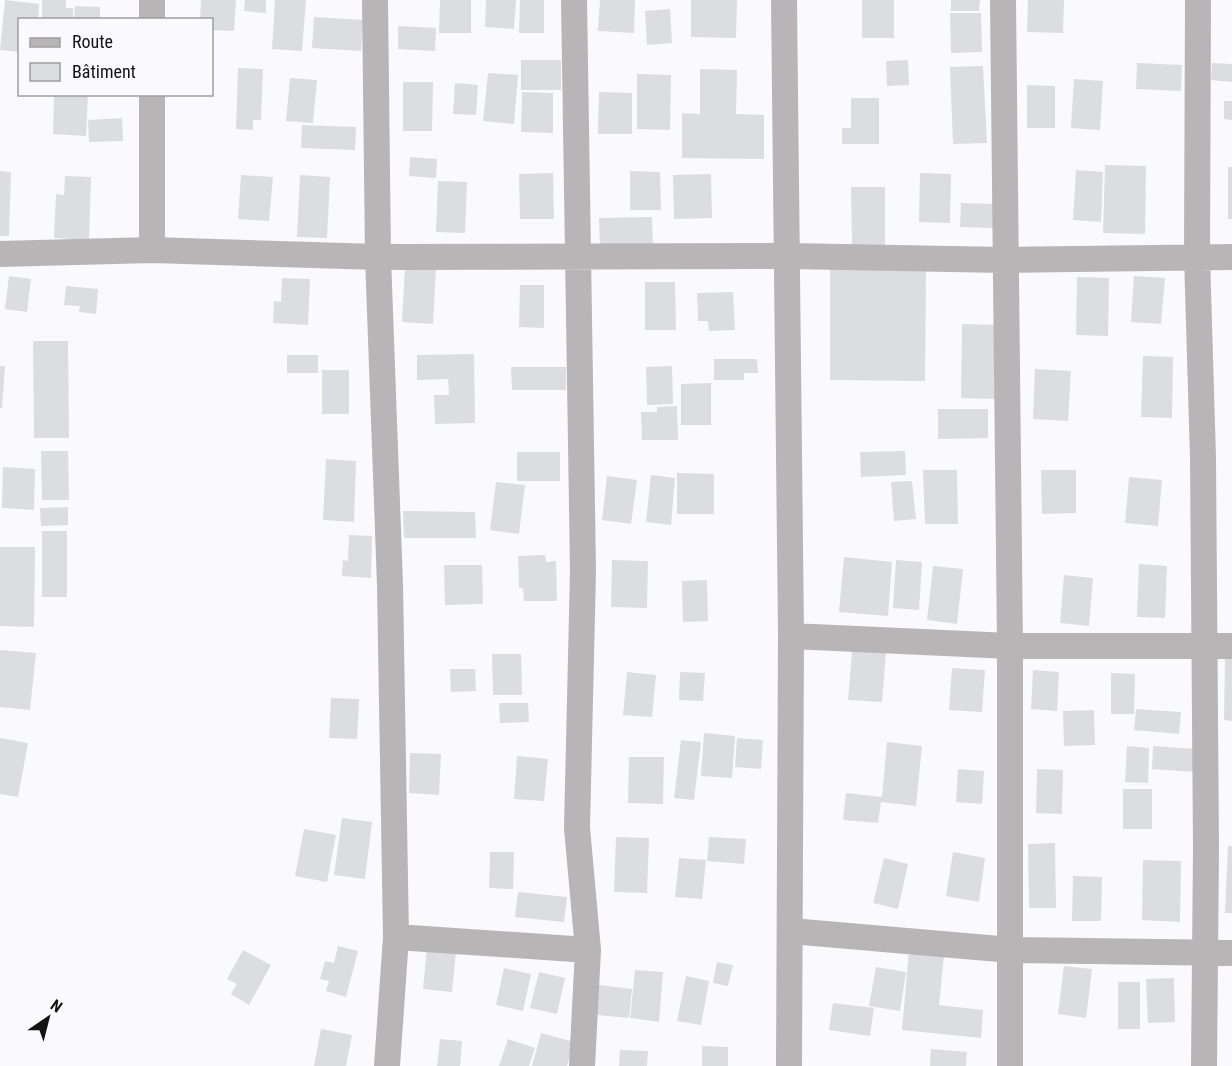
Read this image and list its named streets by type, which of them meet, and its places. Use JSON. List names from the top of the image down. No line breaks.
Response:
{"legend":["Route","Bâtiment"],"north":"top right"}
